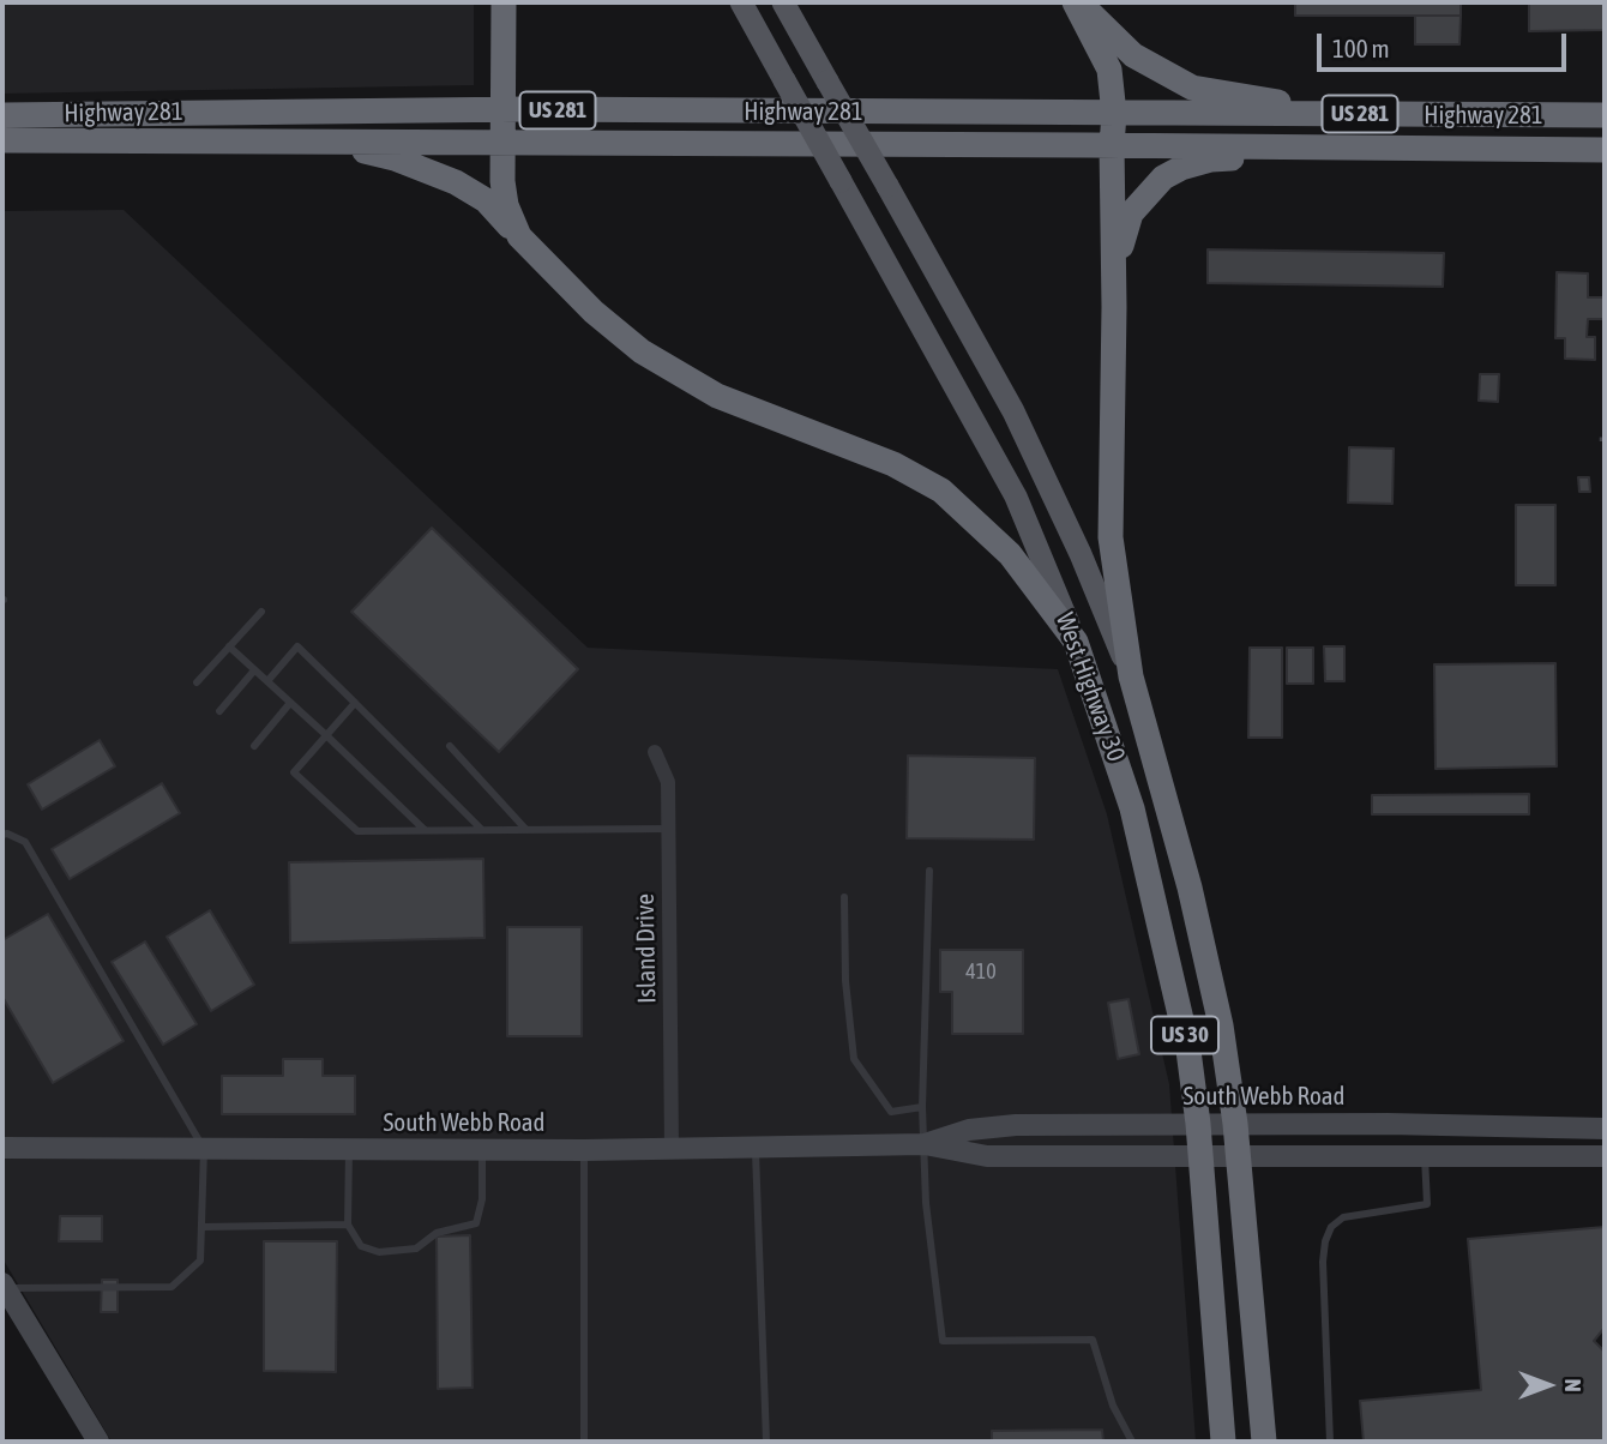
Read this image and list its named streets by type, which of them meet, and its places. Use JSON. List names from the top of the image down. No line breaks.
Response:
{"streets":{"highway":["US 281","Highway 281","West Highway 30","US 30"],"street":["Island Drive","South Webb Road"]},"crossings":[["West Highway 30","South Webb Road"],["Island Drive","South Webb Road"]],"house_numbers":["410"],"scale_bar":"100 m","north":"right"}
